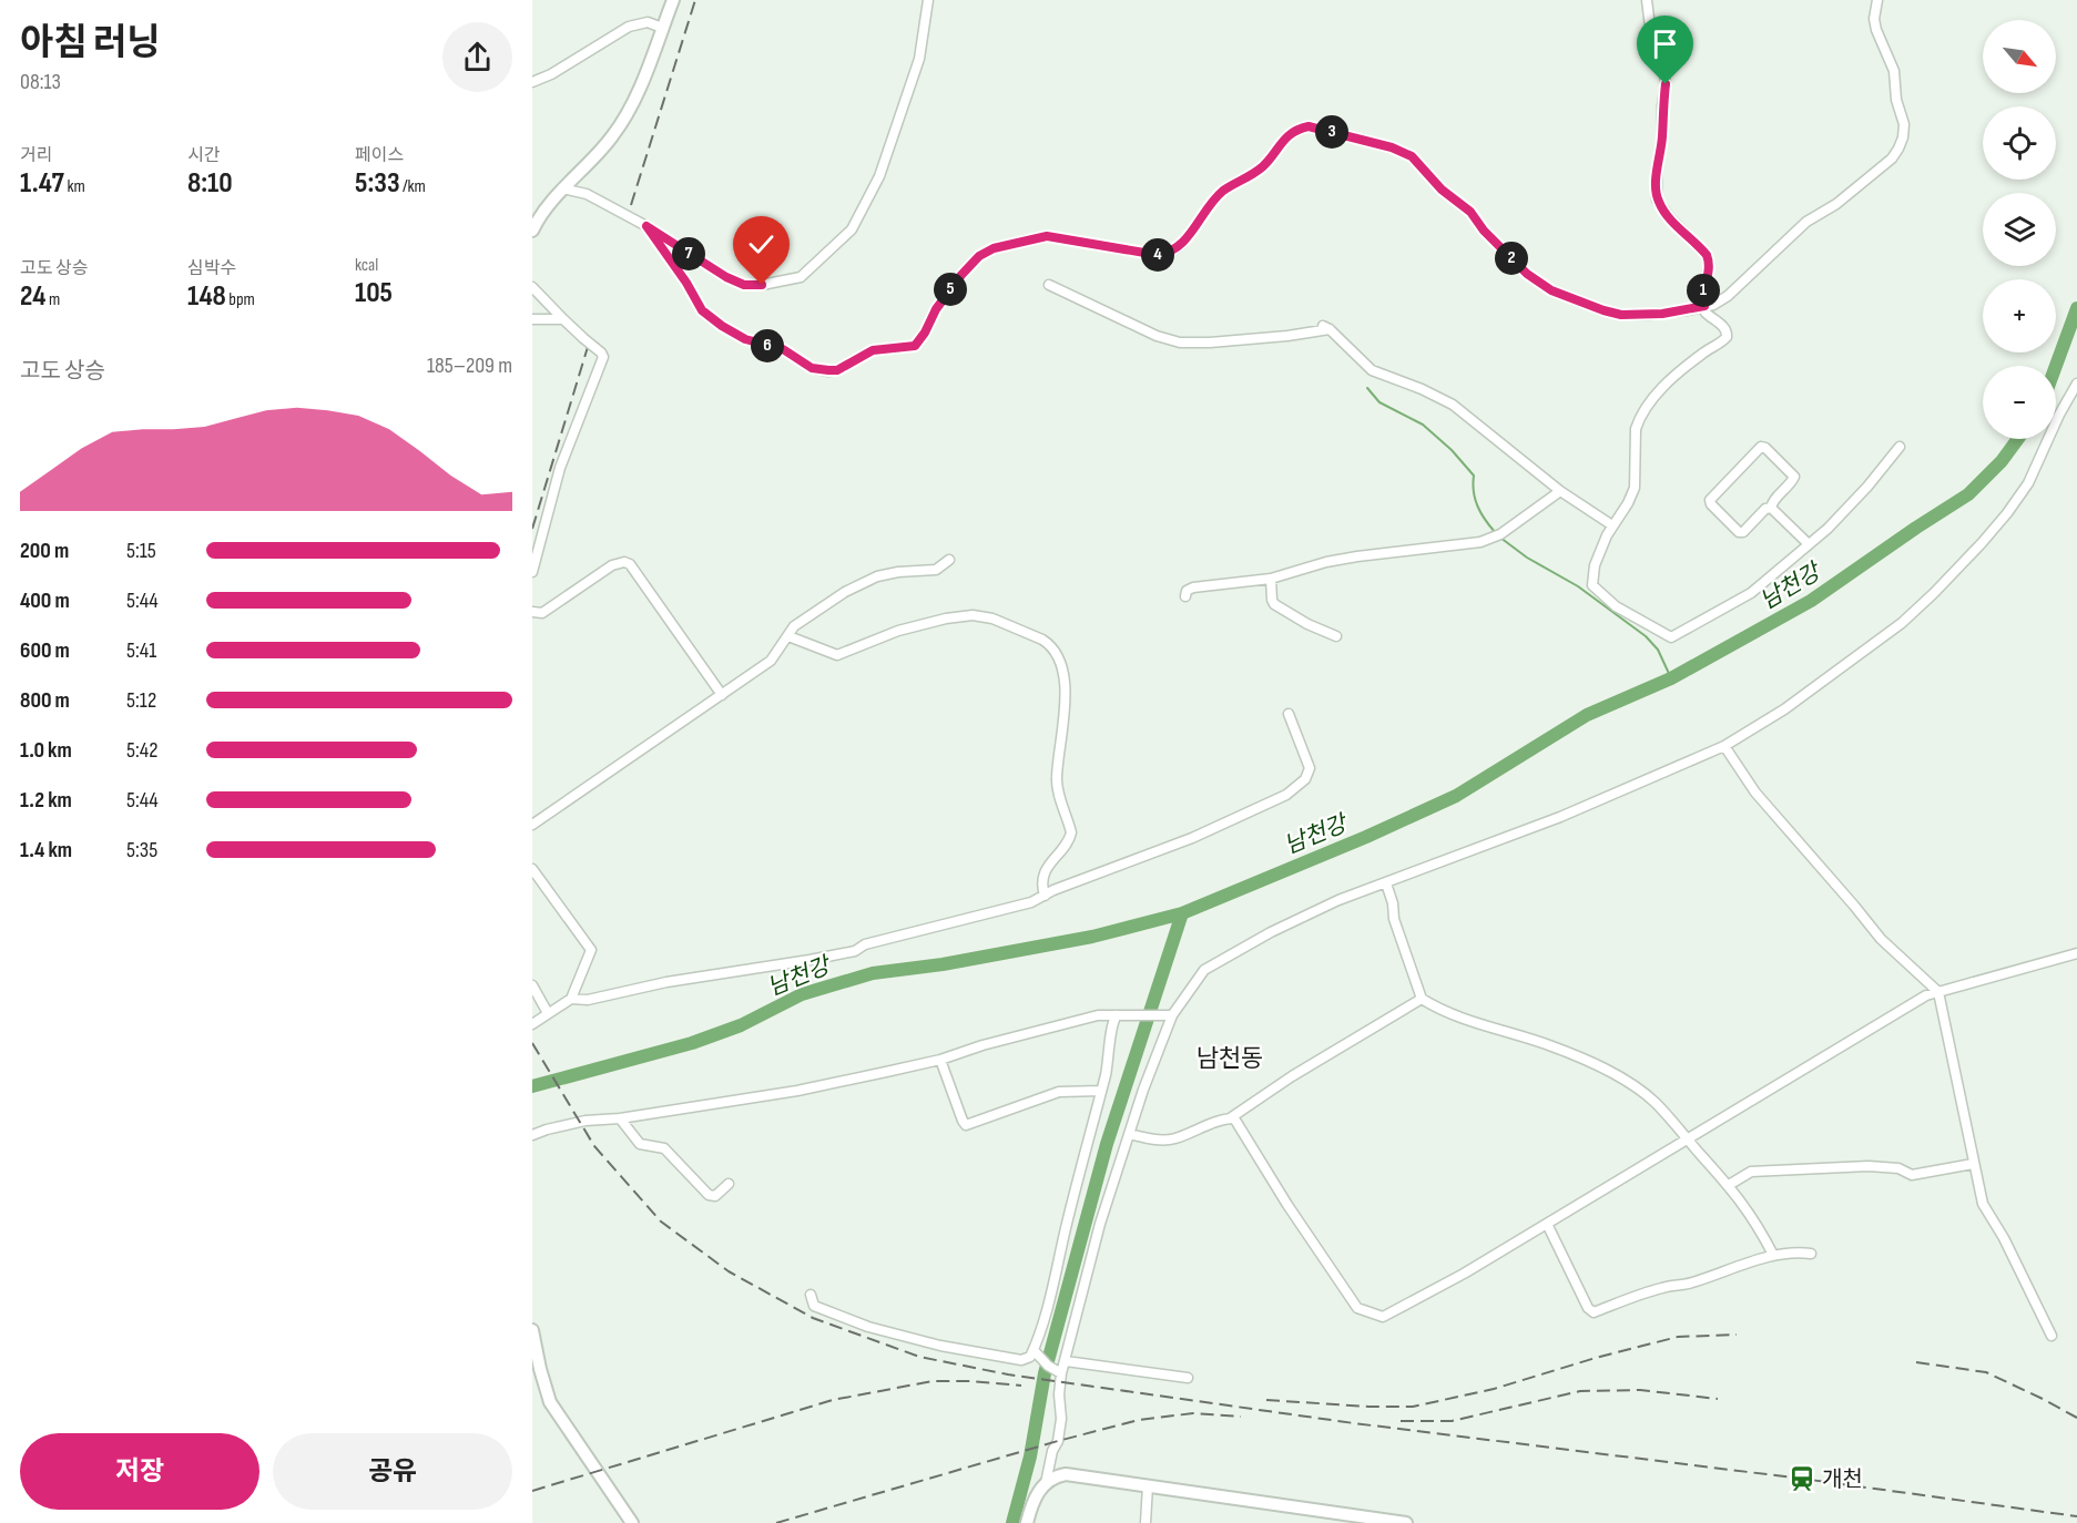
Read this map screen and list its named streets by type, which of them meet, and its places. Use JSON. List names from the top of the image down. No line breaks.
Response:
{"districts":["남천동"],"water":["남천강"],"places":{"station":["개천"]},"north":"bottom right","page":{"heading":["아침 러닝","08:13"],"map_buttons":["+","−"],"stats":[["거리","1.47 km"],["시간","8:10"],["페이스","5:33 /km"],["고도 상승","24 m"],["심박수","148 bpm"],["kcal","105"]],"pins":["3","7","4","2","5","1","6"],"chart":["고도 상승","185–209 m"],"list":[{"name":"200 m","note":"5:15"},{"name":"400 m","note":"5:44"},{"name":"600 m","note":"5:41"},{"name":"800 m","note":"5:12"},{"name":"1.0 km","note":"5:42"},{"name":"1.2 km","note":"5:44"},{"name":"1.4 km","note":"5:35"}],"buttons":["저장","공유"]}}
